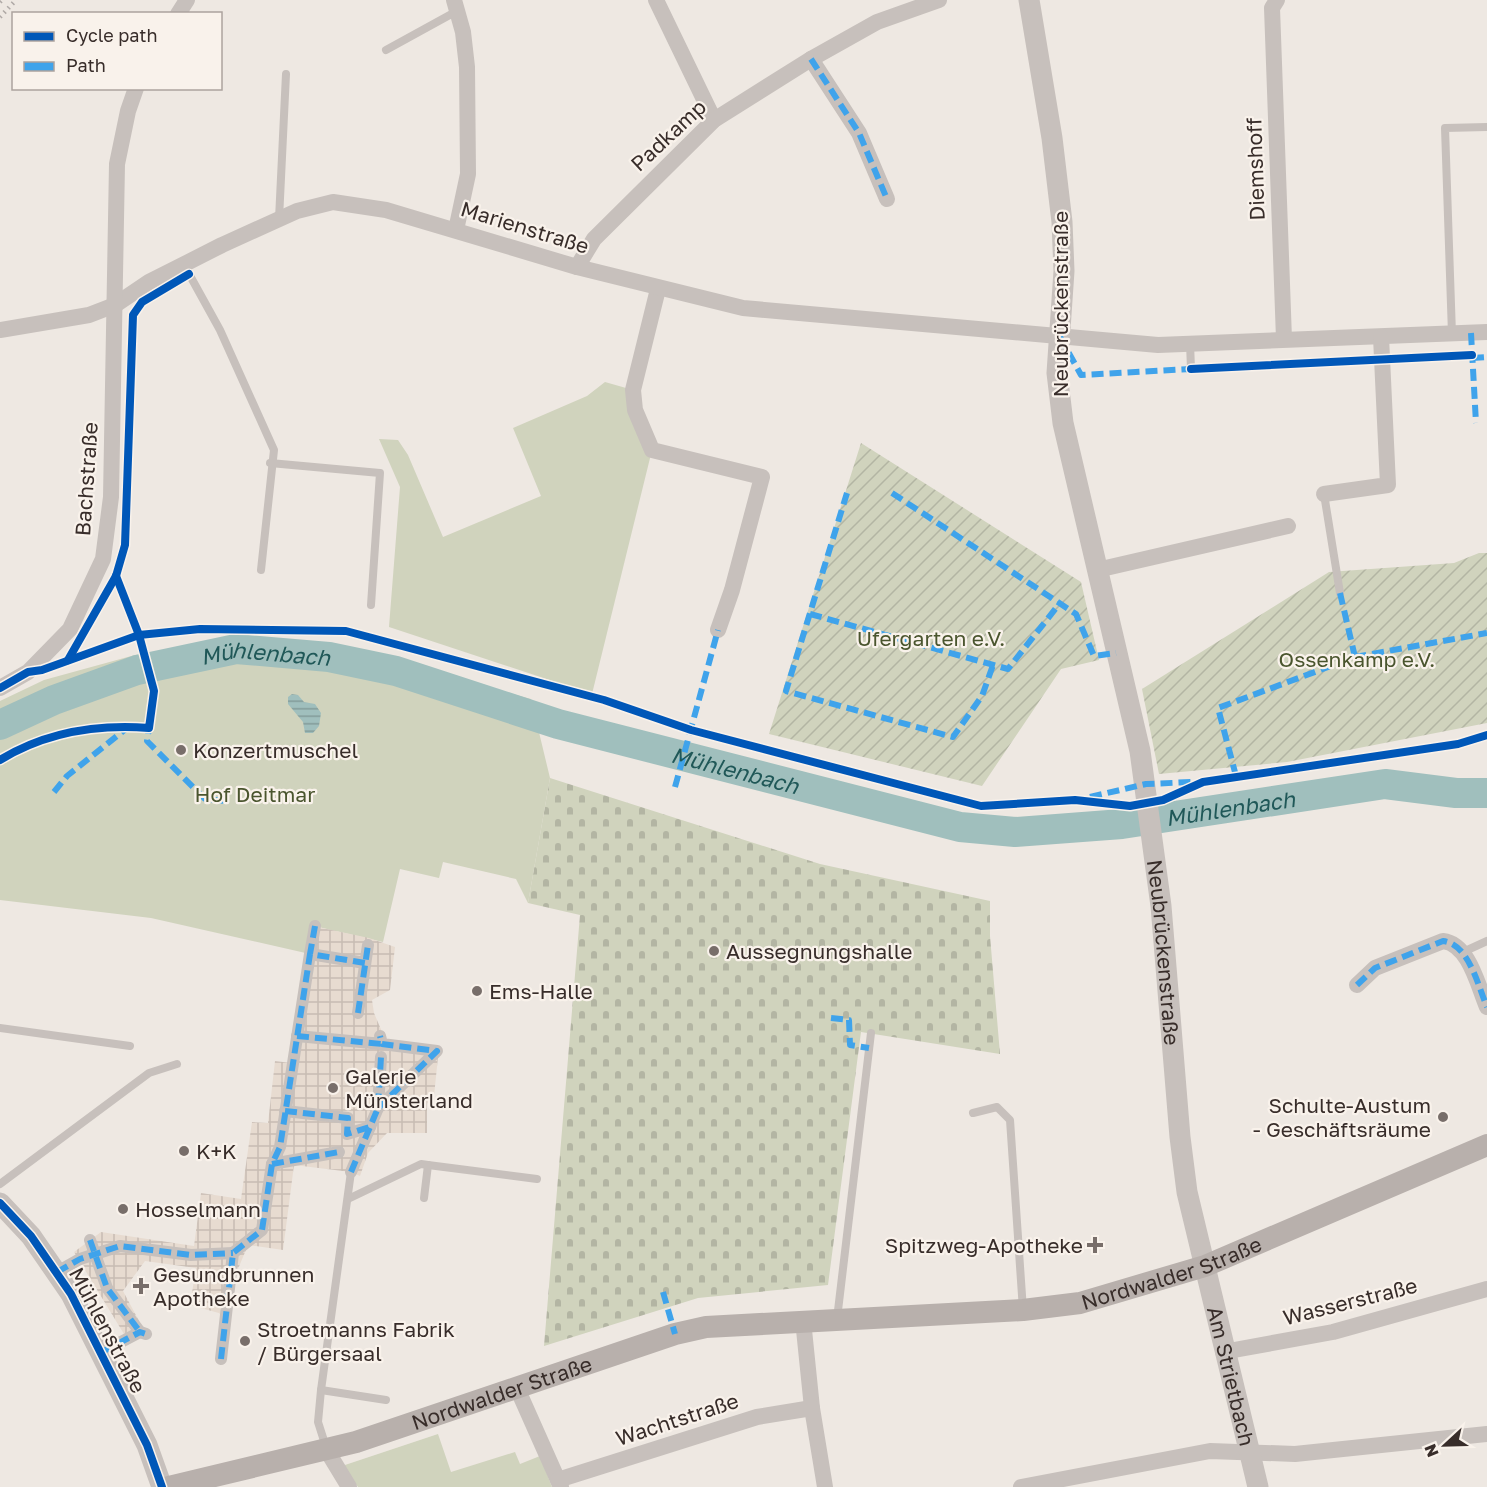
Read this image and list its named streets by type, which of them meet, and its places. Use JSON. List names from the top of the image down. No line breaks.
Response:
{"streets":{"main road":["Nordwalder Straße"],"street":["Padkamp","Diemshoff","Marienstraße","Neubrückenstraße","Bachstraße","Wasserstraße","Mühlenstraße","Am Strietbach","Wachtstraße"]},"crossings":[["Padkamp","Marienstraße"],["Marienstraße","Neubrückenstraße"],["Marienstraße","Bachstraße"],["Neubrückenstraße","Nordwalder Straße"],["Neubrückenstraße","Am Strietbach"],["Nordwalder Straße","Am Strietbach"],["Wasserstraße","Am Strietbach"]],"water":["Mühlenbach"],"parks":["Ufergarten e.V.","Ossenkamp e.V.","Hof Deitmar"],"places":{"other":["Konzertmuschel","Aussegnungshalle","Ems-Halle","Galerie Münsterland","Schulte-Austum - Geschäftsräume","K+K","Hosselmann","Stroetmanns Fabrik / Bürgersaal"],"health":["Spitzweg-Apotheke","Gesundbrunnen Apotheke"]},"legend":["Cycle path","Path"],"north":"left"}
